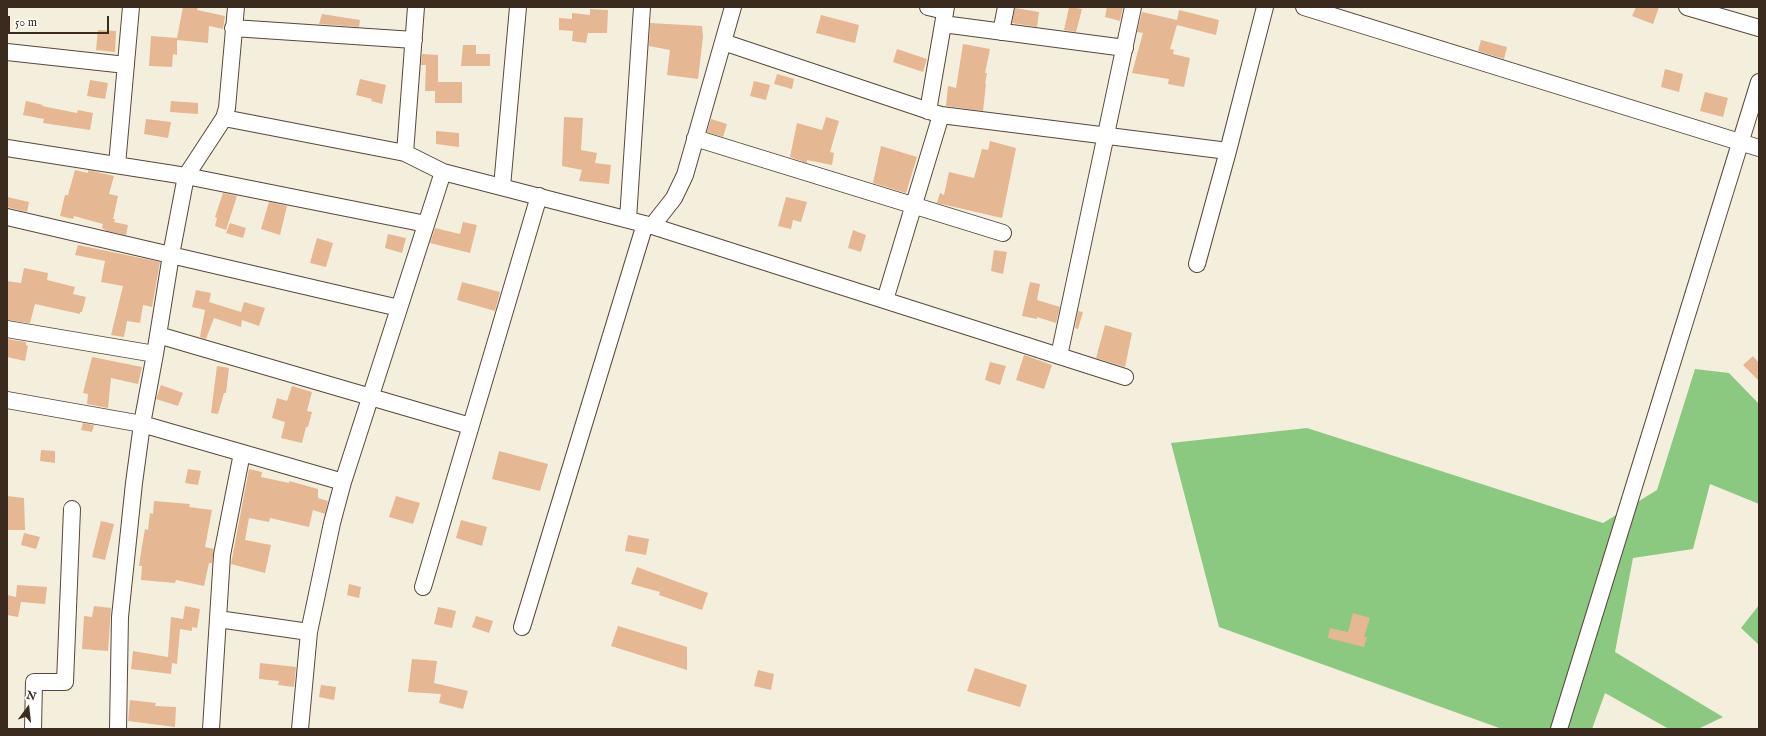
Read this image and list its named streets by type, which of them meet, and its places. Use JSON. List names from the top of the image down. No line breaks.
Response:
{"scale_bar":"50 m","north":"top"}
